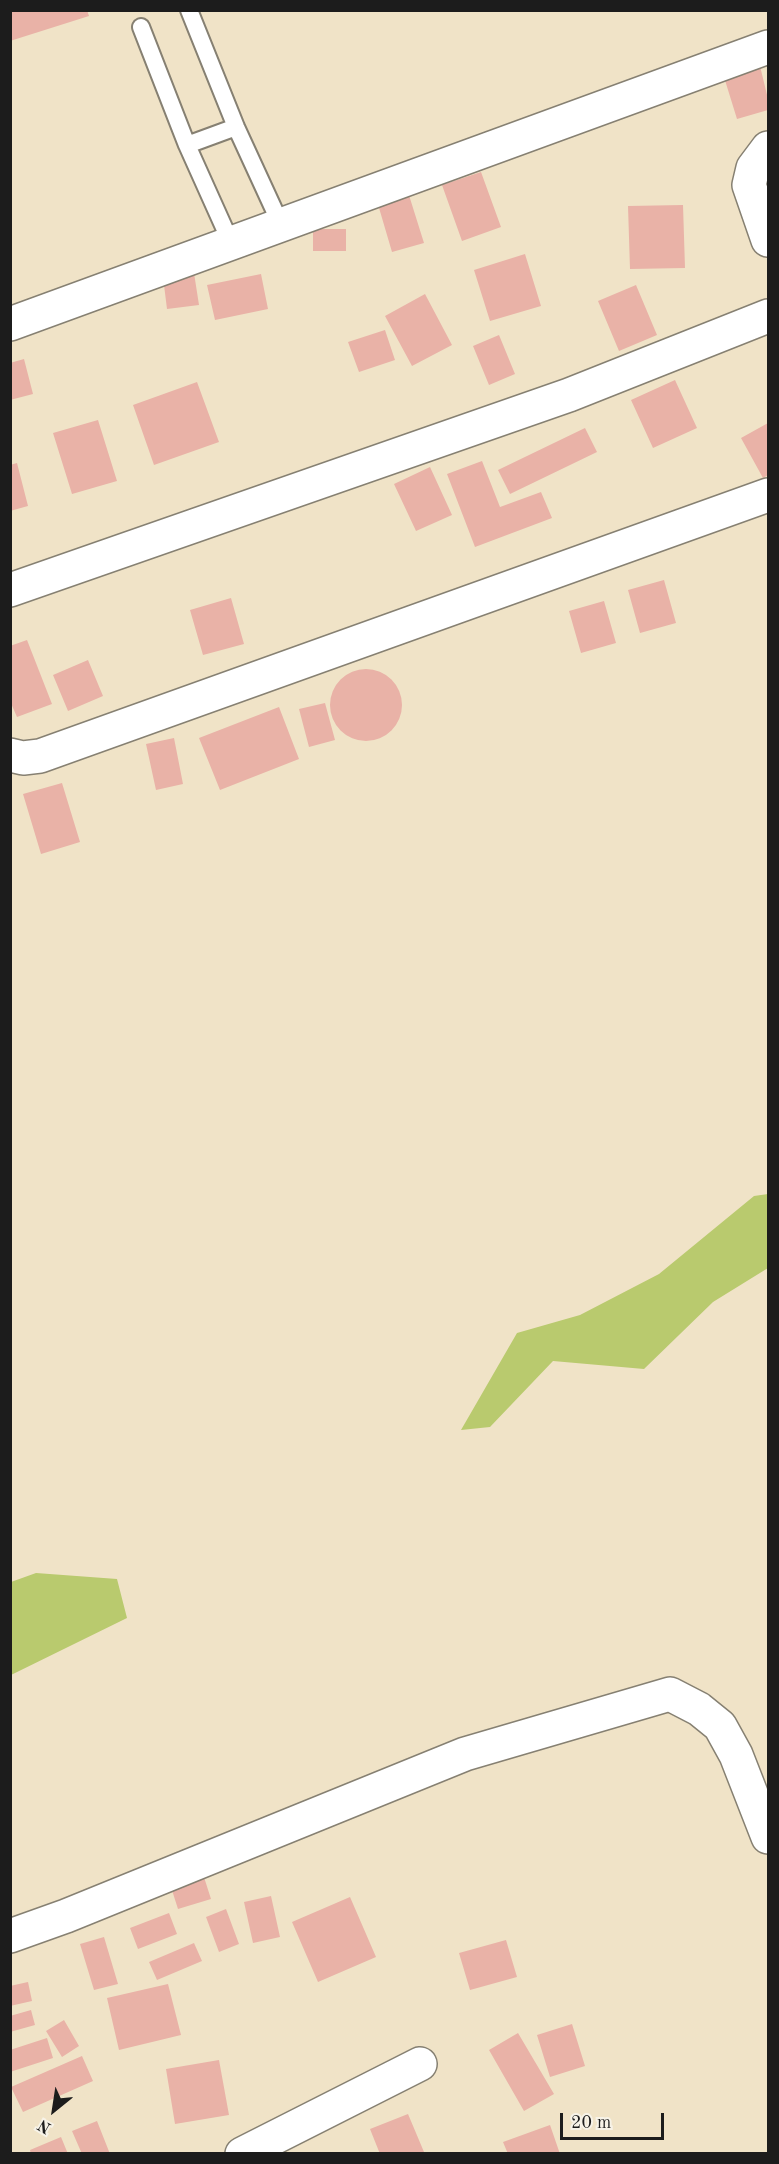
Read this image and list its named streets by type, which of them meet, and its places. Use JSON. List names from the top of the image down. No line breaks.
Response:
{"scale_bar":"20 m","north":"bottom left"}
